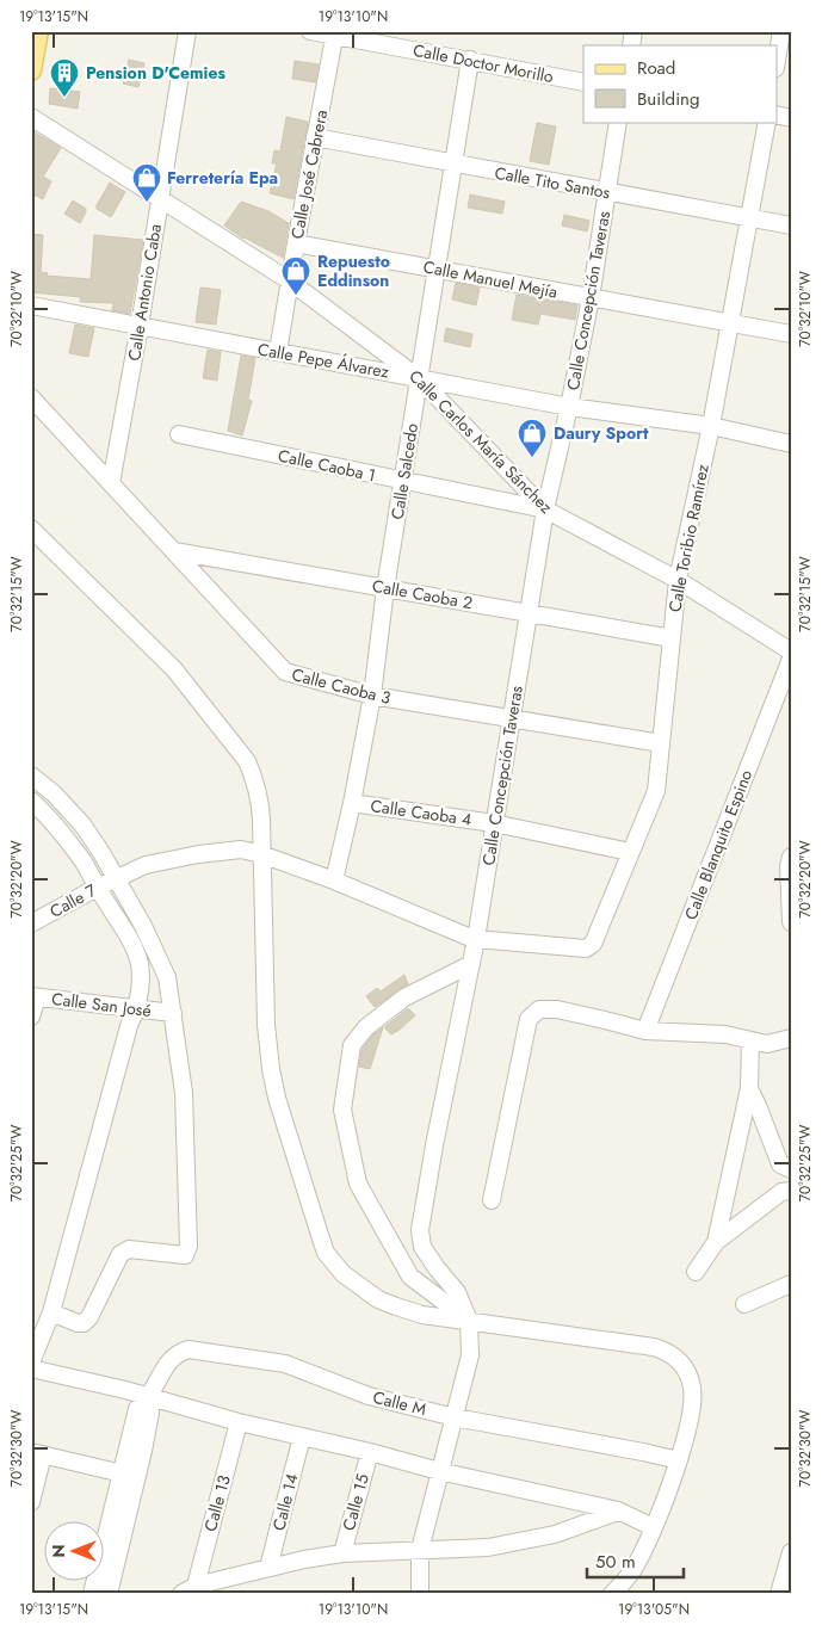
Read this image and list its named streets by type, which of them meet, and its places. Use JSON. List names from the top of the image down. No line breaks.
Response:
{"streets":{"street":["Calle Doctor Morillo","Calle José Cabrera","Calle Tito Santos","Calle Manuel Mejía","Calle Antonio Caba","Calle Concepción Taveras","Calle Pepe Álvarez","Calle Carlos María Sánchez","Calle Caoba 1","Calle Salcedo","Calle Toribio Ramírez","Calle Caoba 2","Calle Caoba 3","Calle Caoba 4","Calle Blanquito Espino","Calle 7","Calle San José","Calle M","Calle 14","Calle 15","Calle 13"]},"crossings":[["Calle Doctor Morillo","Calle José Cabrera"],["Calle Doctor Morillo","Calle Salcedo"],["Calle José Cabrera","Calle Tito Santos"],["Calle José Cabrera","Calle Manuel Mejía"],["Calle José Cabrera","Calle Pepe Álvarez"],["Calle José Cabrera","Calle Carlos María Sánchez"],["Calle Tito Santos","Calle Concepción Taveras"],["Calle Tito Santos","Calle Salcedo"],["Calle Tito Santos","Calle Toribio Ramírez"],["Calle Manuel Mejía","Calle Concepción Taveras"],["Calle Manuel Mejía","Calle Salcedo"],["Calle Manuel Mejía","Calle Toribio Ramírez"],["Calle Antonio Caba","Calle Pepe Álvarez"],["Calle Antonio Caba","Calle Carlos María Sánchez"],["Calle Antonio Caba","Calle Caoba 3"],["Calle Concepción Taveras","Calle Pepe Álvarez"],["Calle Concepción Taveras","Calle Carlos María Sánchez"],["Calle Concepción Taveras","Calle Caoba 1"],["Calle Concepción Taveras","Calle Caoba 2"],["Calle Concepción Taveras","Calle Caoba 3"],["Calle Concepción Taveras","Calle Caoba 4"],["Calle Concepción Taveras","Calle 7"],["Calle Concepción Taveras","Calle M"],["Calle Pepe Álvarez","Calle Carlos María Sánchez"],["Calle Pepe Álvarez","Calle Salcedo"],["Calle Pepe Álvarez","Calle Toribio Ramírez"],["Calle Carlos María Sánchez","Calle Caoba 1"],["Calle Carlos María Sánchez","Calle Salcedo"],["Calle Carlos María Sánchez","Calle Toribio Ramírez"],["Calle Caoba 1","Calle Salcedo"],["Calle Salcedo","Calle Caoba 2"],["Calle Salcedo","Calle Caoba 3"],["Calle Salcedo","Calle Caoba 4"],["Calle Salcedo","Calle 7"],["Calle Toribio Ramírez","Calle Caoba 2"],["Calle Toribio Ramírez","Calle Caoba 3"],["Calle Toribio Ramírez","Calle Caoba 4"],["Calle Toribio Ramírez","Calle 7"],["Calle Caoba 2","Calle Caoba 3"]],"places":{"building":["Pension D'Cemies"],"shop":["Ferretería Epa","Repuesto Eddinson","Daury Sport"]},"legend":["Road","Building"],"scale_bar":"50 m","north":"left","coordinates":["19°13'15\"N","19°13'10\"N","70°32'10\"W","70°32'15\"W","70°32'20\"W","70°32'25\"W","70°32'30\"W","19°13'05\"N"]}
